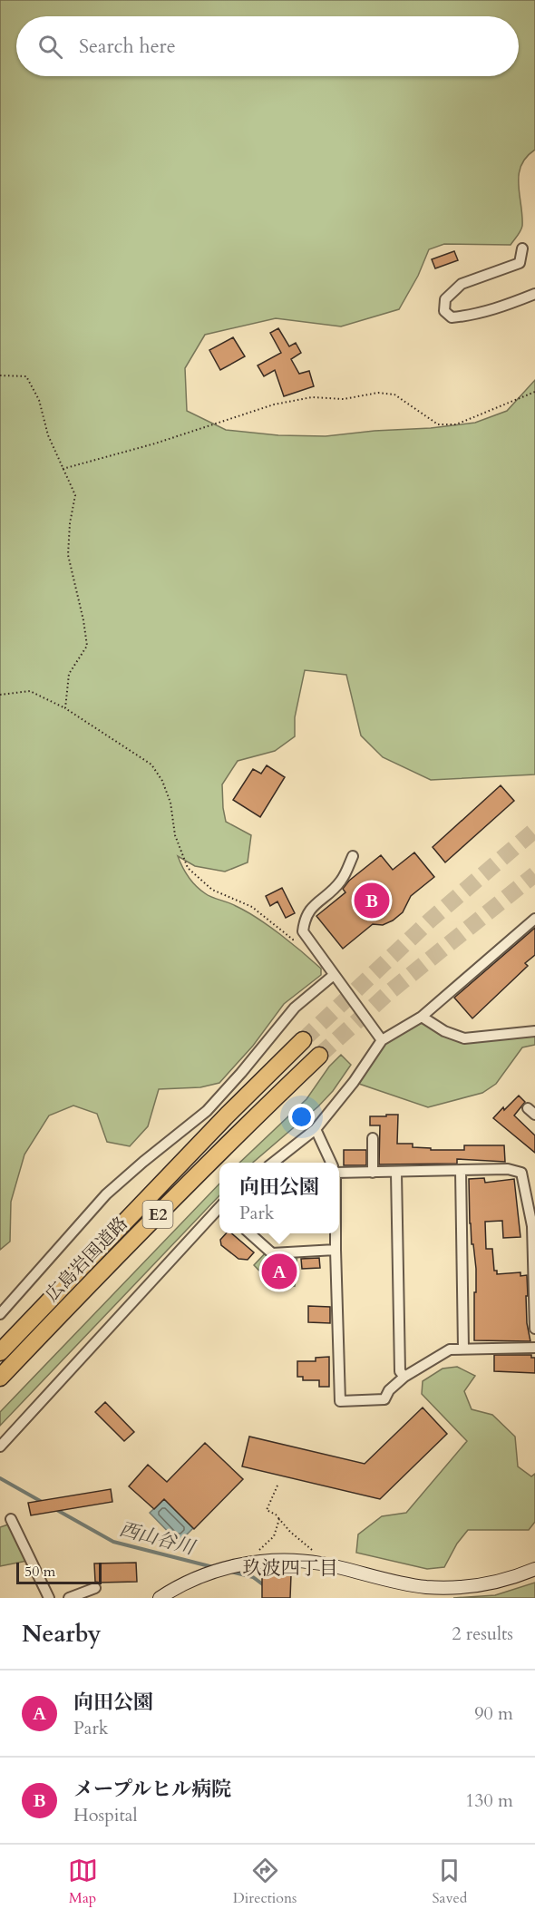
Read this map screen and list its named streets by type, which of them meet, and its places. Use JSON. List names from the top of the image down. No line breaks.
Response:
{"streets":{"highway":["E2","広島岩国道路"]},"districts":["玖波四丁目"],"water":["西山谷川"],"scale_bar":"50 m","page":{"search":"Search here","pins":["B","A"],"popup":["向田公園","Park"],"scale":"50 m","heading":["Nearby","2 results"],"list":[{"mark":"A","name":"向田公園","note":"Park","value":"90 m"},{"mark":"B","name":"メープルヒル病院","note":"Hospital","value":"130 m"}],"nav":["Map","Directions","Saved"]}}
